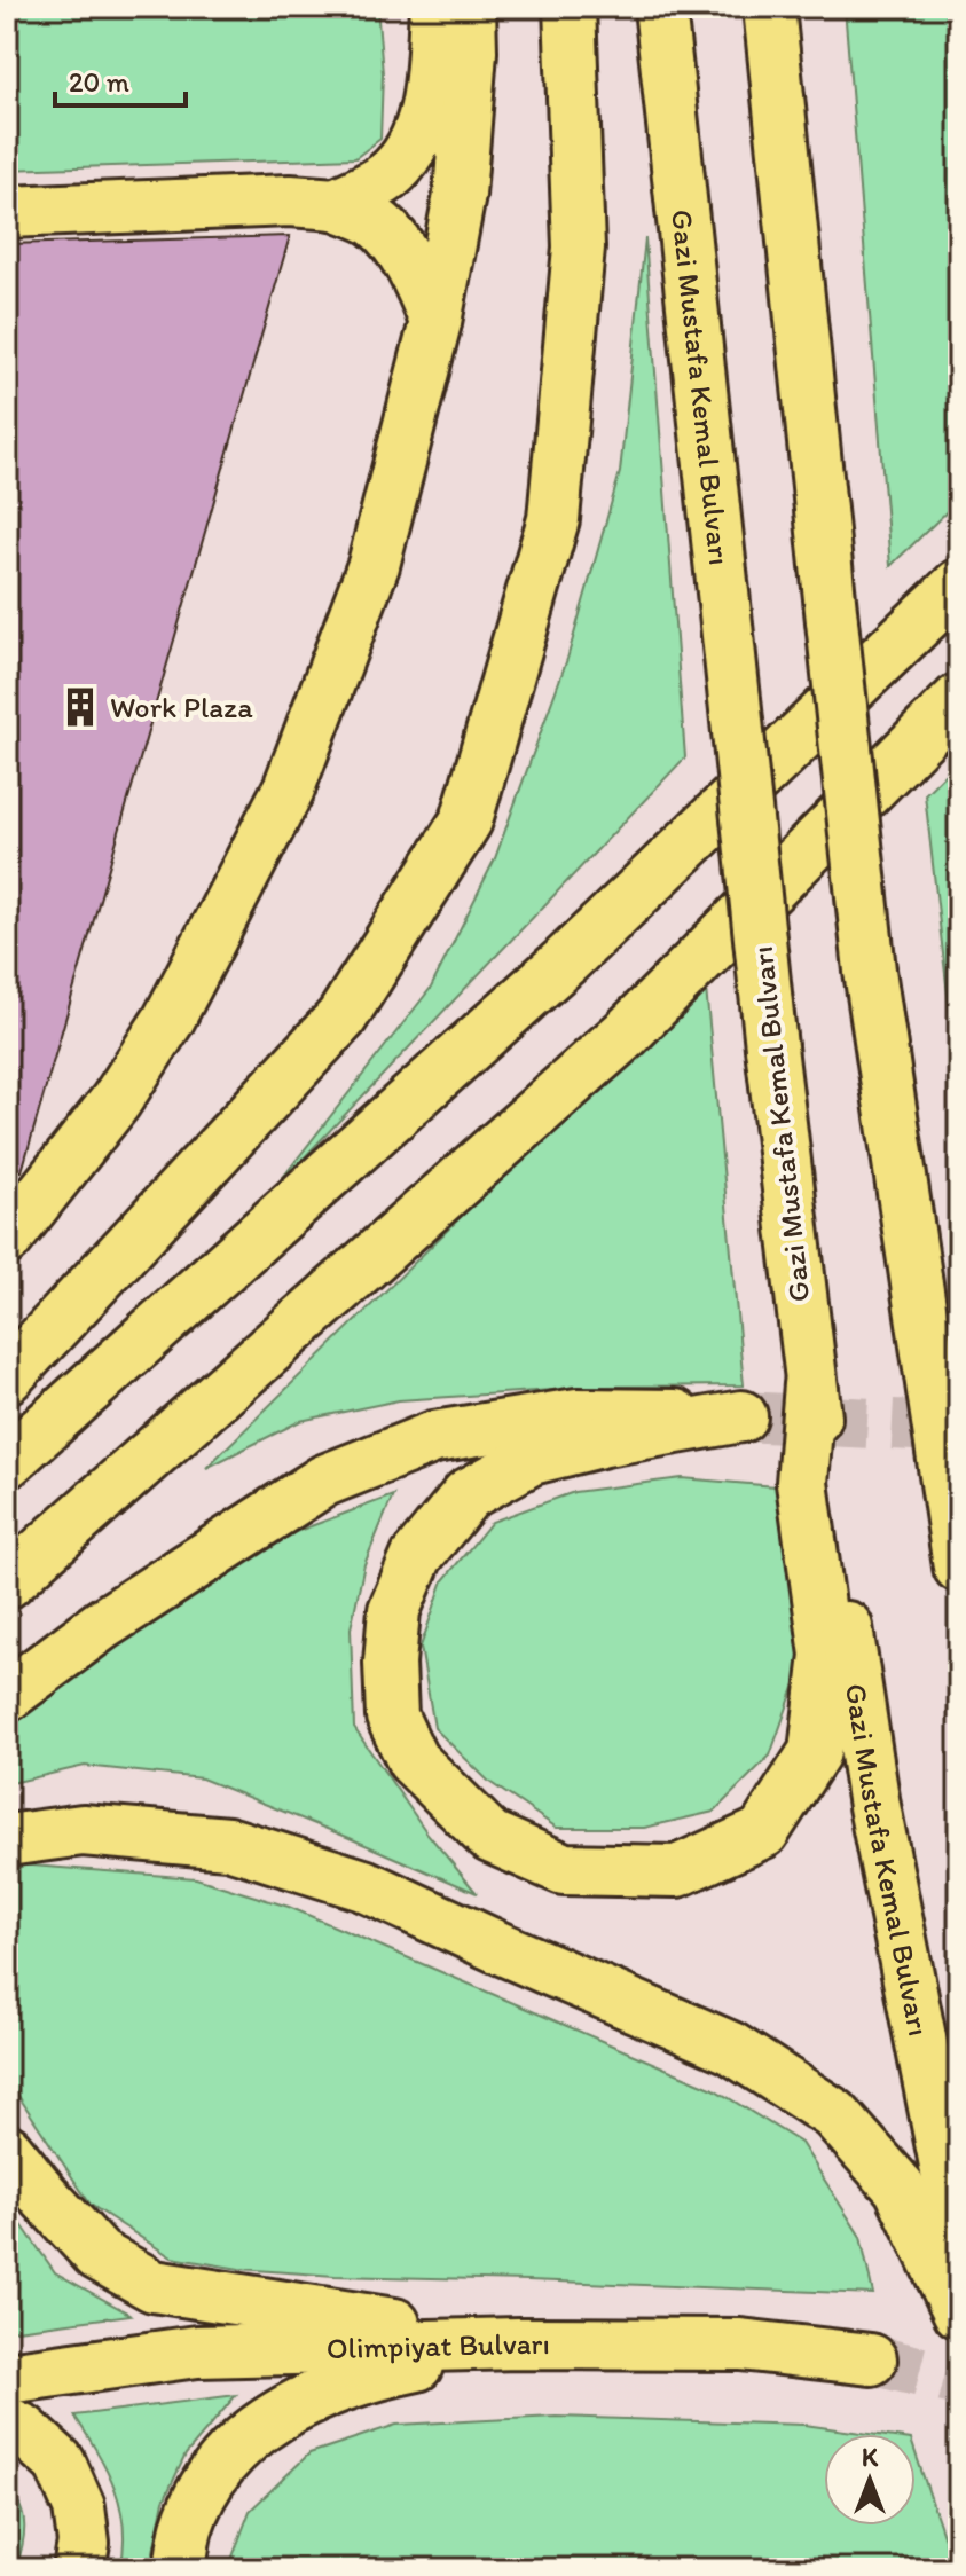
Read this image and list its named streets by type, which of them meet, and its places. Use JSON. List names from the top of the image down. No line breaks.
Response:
{"streets":{"main road":["Gazi Mustafa Kemal Bulvarı","Olimpiyat Bulvarı"]},"places":{"building":["Work Plaza"]},"scale_bar":"20 m","north":"top"}
